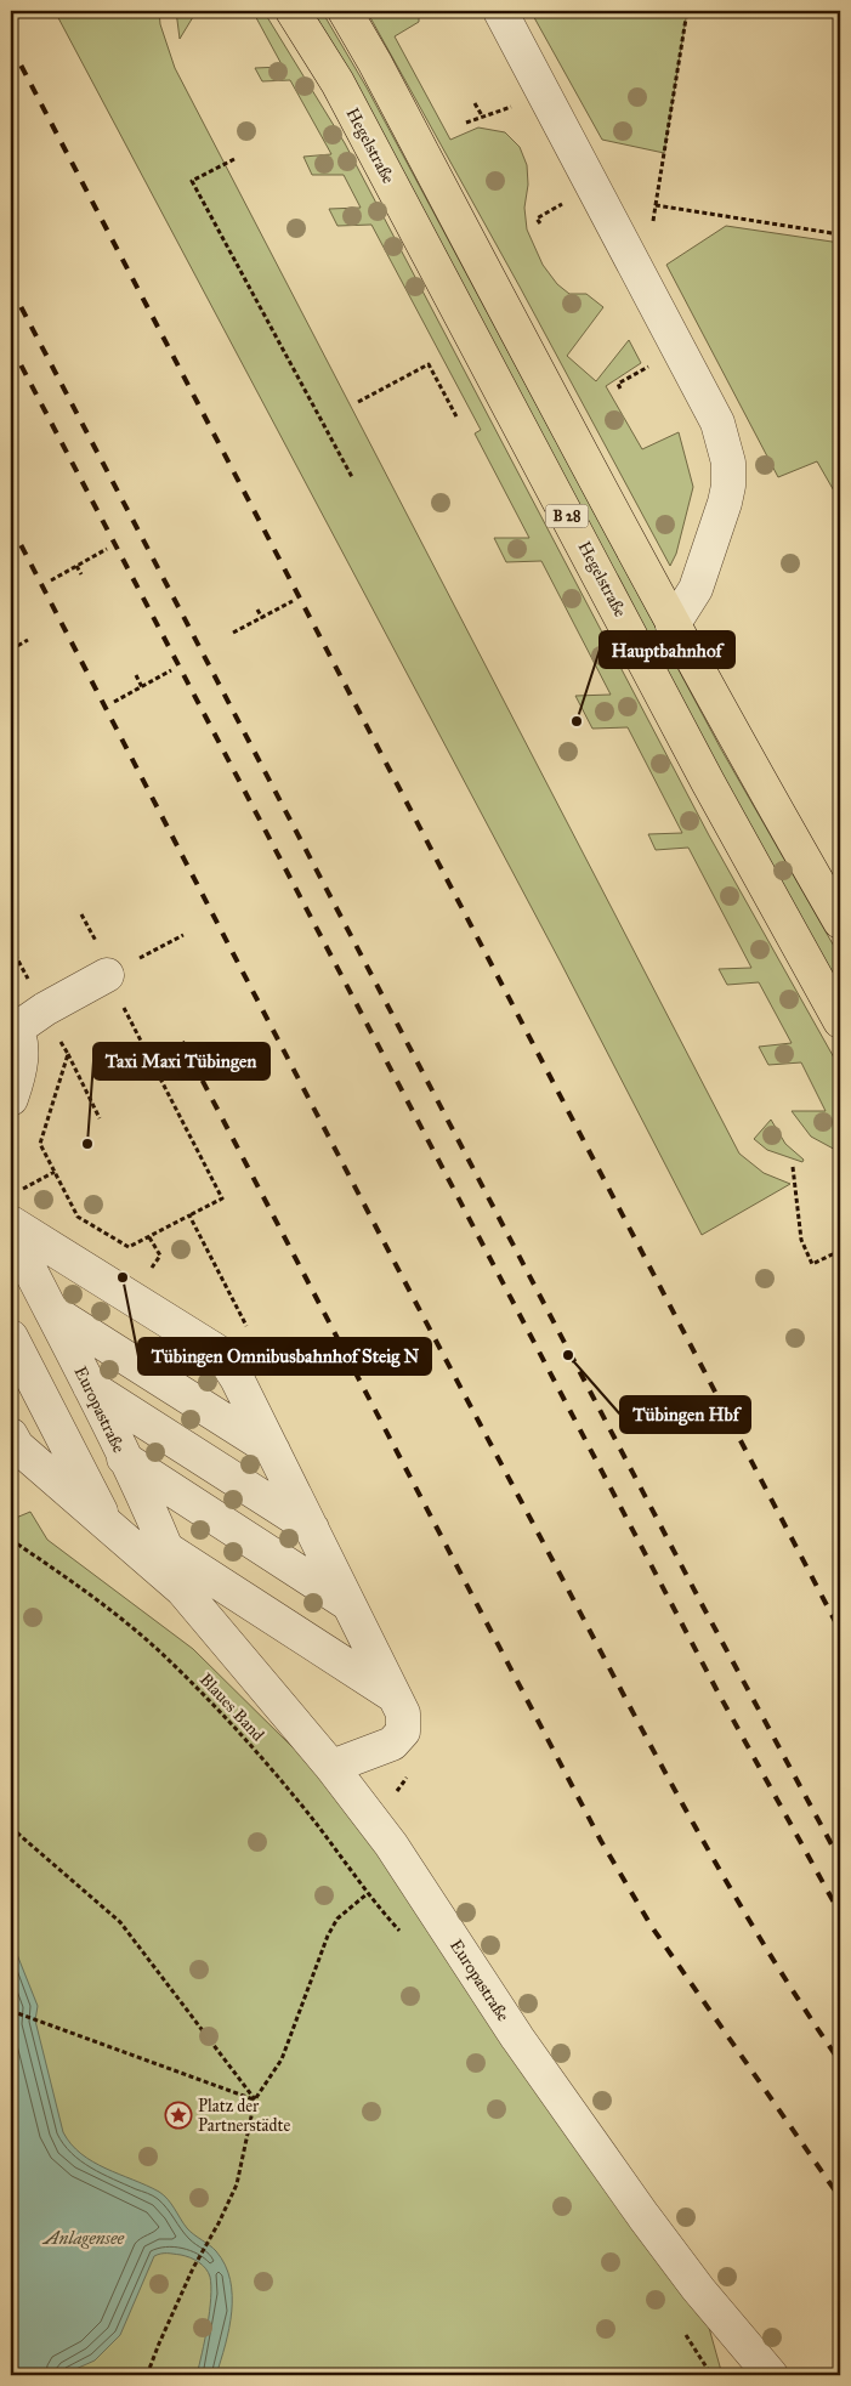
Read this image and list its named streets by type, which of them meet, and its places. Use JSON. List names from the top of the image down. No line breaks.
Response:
{"streets":{"main road":["Hegelstraße","B 28"],"street":["Europastraße"],"path":["Blaues Band"]},"water":["Anlagensee"],"places":{"other":["Hauptbahnhof","Taxi Maxi Tübingen","Tübingen Omnibusbahnhof Steig N","Tübingen Hbf"],"place":["Platz der Partnerstädte"]}}
